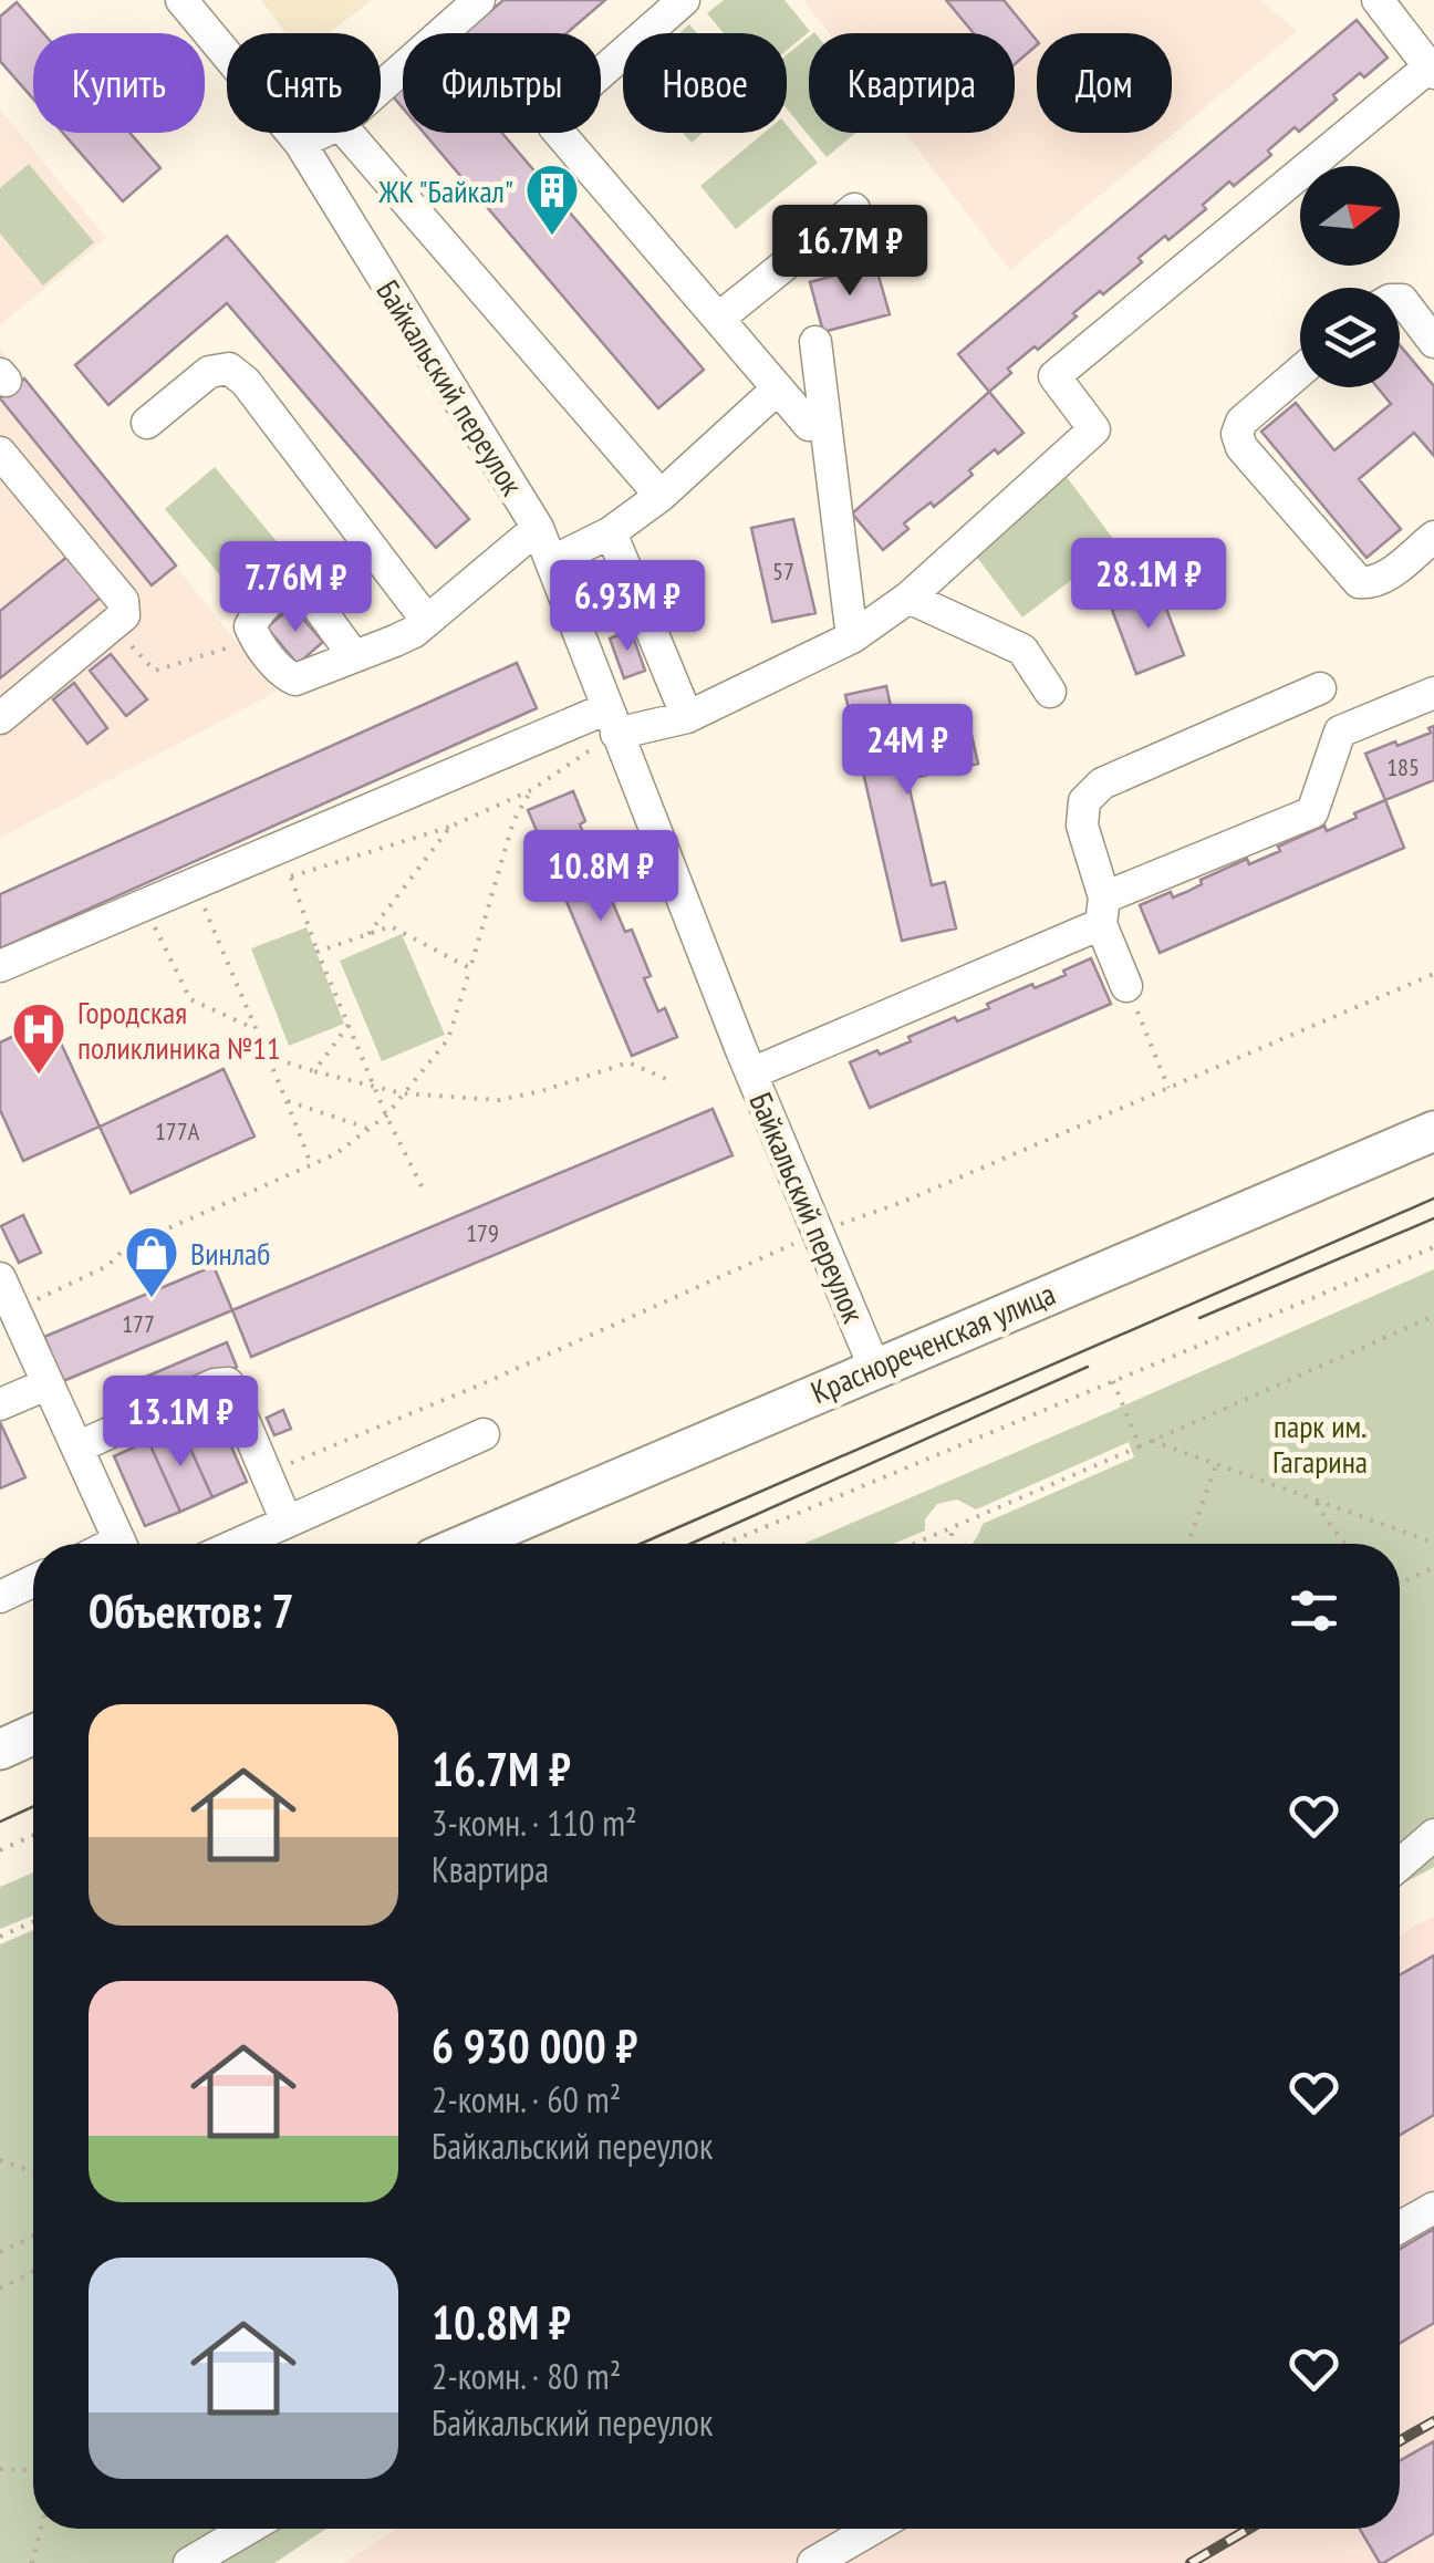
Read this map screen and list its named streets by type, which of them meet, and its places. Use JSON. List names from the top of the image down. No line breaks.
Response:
{"streets":{"main road":["Краснореченская улица"],"street":["Байкальский переулок"]},"crossings":[["Байкальский переулок","Краснореченская улица"]],"parks":["парк им. Гагарина"],"places":{"building":["ЖК \"Байкал\""],"hospital":["Городская поликлиника №11"],"shop":["Винлаб"]},"house_numbers":["57","185","177А","179","177"],"north":"right","page":{"chip":["Купить","Снять","Фильтры","Новое","Квартира","Дом"],"price":["16.7M ₽","28.1M ₽","7.76M ₽","6.93M ₽","24M ₽","10.8M ₽","13.1M ₽"],"heading":"Объектов: 7","list":[{"name":"16.7M ₽","note":"3-комн. · 110 m² · Квартира"},{"name":"6 930 000 ₽","note":"2-комн. · 60 m² · Байкальский переулок"},{"name":"10.8M ₽","note":"2-комн. · 80 m² · Байкальский переулок"}]}}
